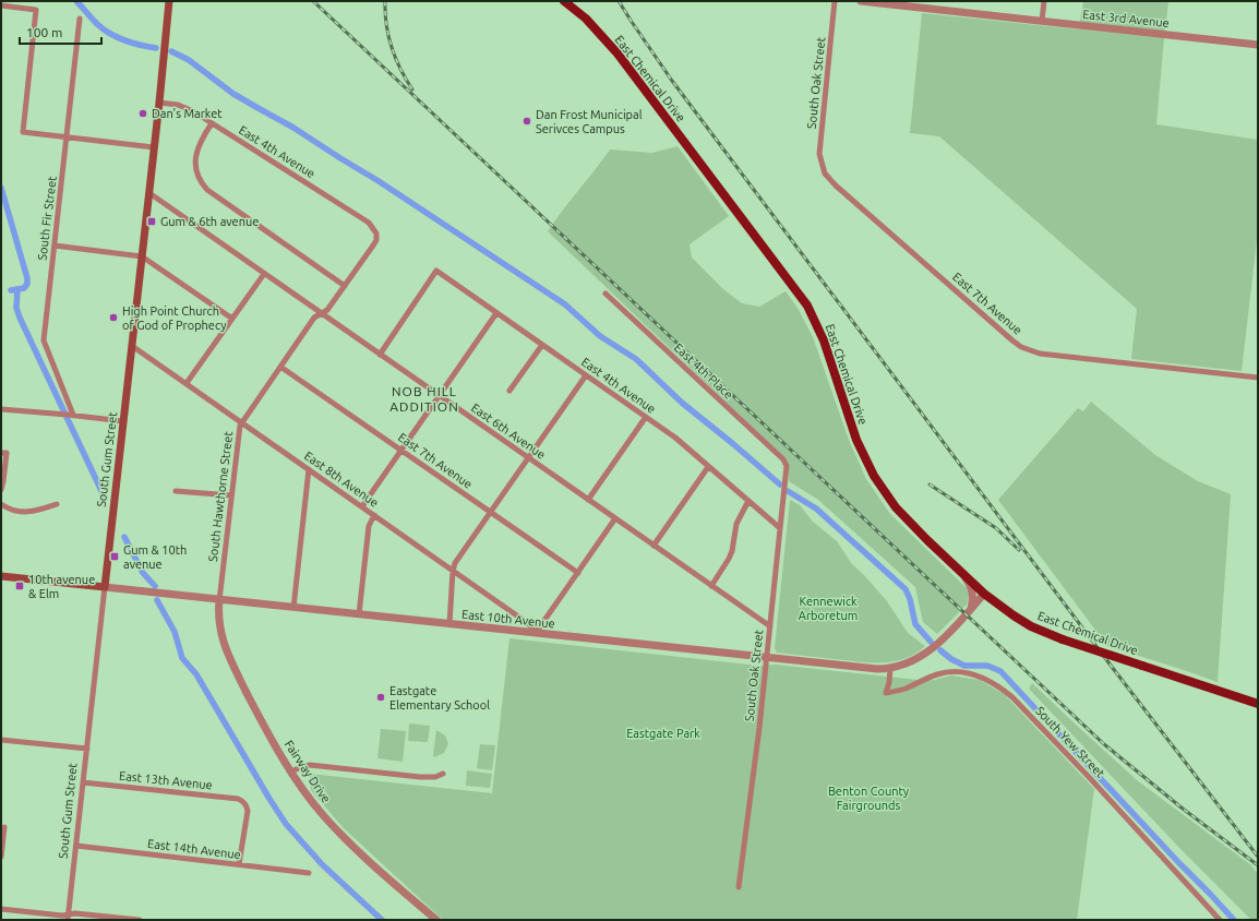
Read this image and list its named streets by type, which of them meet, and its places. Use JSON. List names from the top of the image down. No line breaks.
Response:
{"streets":{"main road":["East Chemical Drive","South Gum Street","East 10th Avenue"],"street":["East 3rd Avenue","South Oak Street","East 4th Avenue","South Fir Street","East 7th Avenue","East 4th Place","East 6th Avenue","East 8th Avenue","South Hawthorne Street","South Yew Street","Fairway Drive","East 13th Avenue","East 14th Avenue"]},"crossings":[["East Chemical Drive","East 10th Avenue"],["South Oak Street","East 4th Avenue"],["South Oak Street","East 7th Avenue"],["South Oak Street","East 4th Place"],["South Oak Street","East 6th Avenue"],["South Oak Street","East 10th Avenue"],["East 4th Avenue","East 6th Avenue"],["East 4th Avenue","South Gum Street"],["East 4th Avenue","South Hawthorne Street"],["East 7th Avenue","South Hawthorne Street"],["East 6th Avenue","South Gum Street"],["East 6th Avenue","South Hawthorne Street"],["South Gum Street","East 8th Avenue"],["South Gum Street","East 10th Avenue"],["South Gum Street","East 13th Avenue"],["South Gum Street","East 14th Avenue"],["East 8th Avenue","South Hawthorne Street"],["East 8th Avenue","East 10th Avenue"],["South Hawthorne Street","East 10th Avenue"],["South Hawthorne Street","Fairway Drive"],["East 10th Avenue","South Yew Street"],["East 10th Avenue","Fairway Drive"],["East 13th Avenue","East 14th Avenue"]],"districts":["NOB HILL ADDITION"],"parks":["Kennewick Arboretum","Eastgate Park","Benton County Fairgrounds"],"places":{"other":["Dan's Market","Dan Frost Municipal Serivces Campus","High Point Church of God of Prophecy","Eastgate Elementary School"],"transit":["Gum & 6th avenue","Gum & 10th avenue","10th avenue & Elm"]},"scale_bar":"100 m"}
